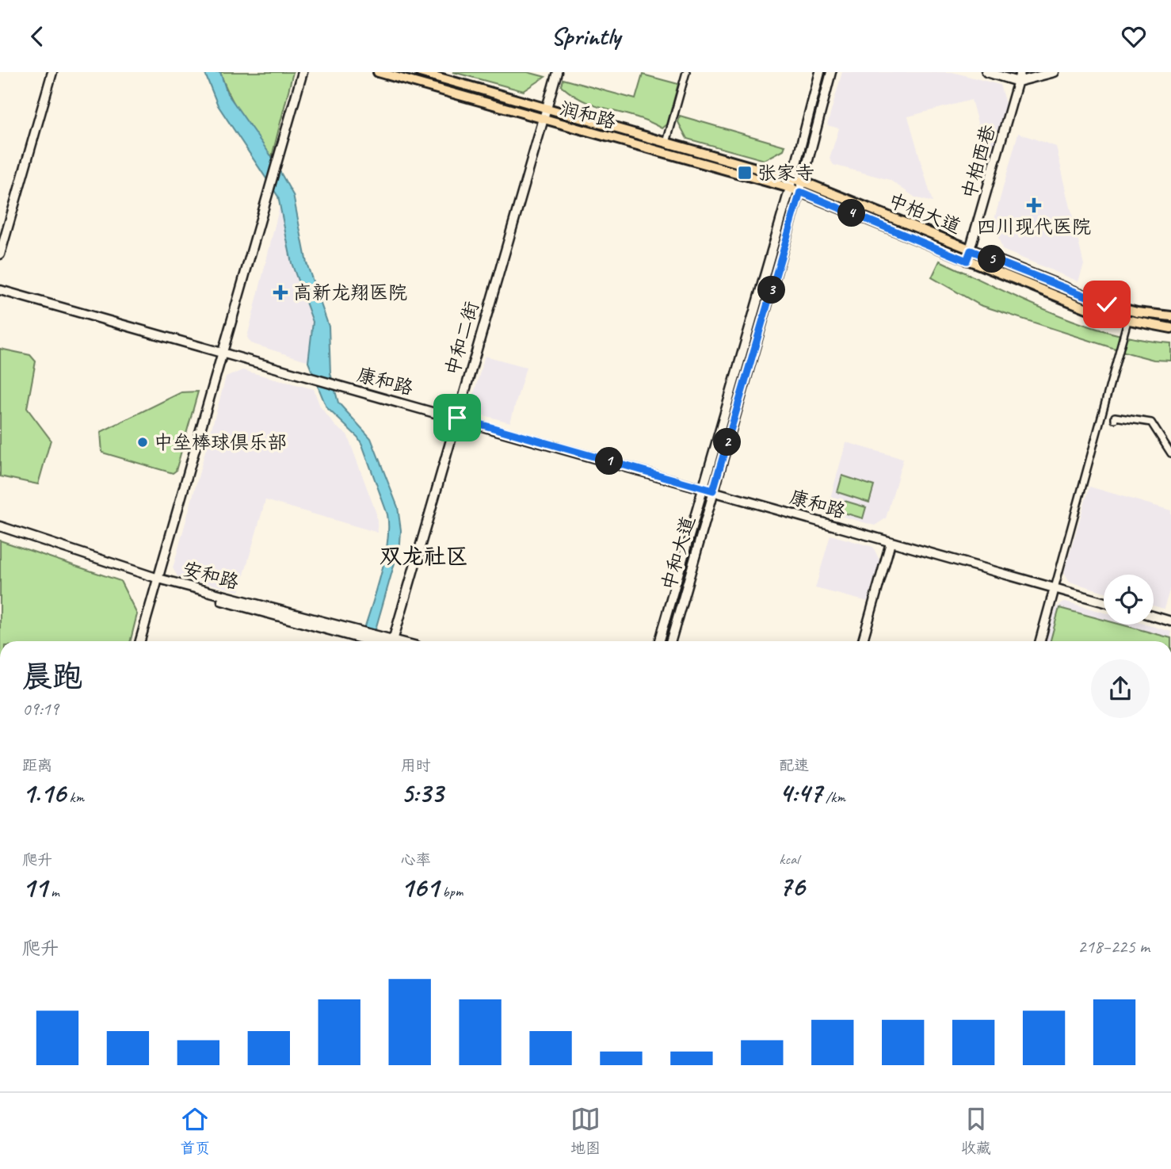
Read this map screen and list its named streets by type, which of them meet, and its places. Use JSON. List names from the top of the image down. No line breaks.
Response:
{"streets":{"main road":["润和路","中柏大道"],"street":["中柏西巷","中和二街","康和路","中和大道","安和路"]},"crossings":[["润和路","中柏大道"],["润和路","中和二街"],["润和路","中和大道"],["中柏西巷","中柏大道"],["中柏大道","中和大道"],["中和二街","康和路"],["康和路","中和大道"]],"districts":["双龙社区"],"places":{"transit":["张家寺"],"health":["四川现代医院","高新龙翔医院"],"other":["中垒棒球俱乐部"]},"page":{"header":"Sprintly","pins":["4","5","3","2","1"],"heading":["晨跑","09:19"],"stats":[["距离","1.16 km"],["用时","5:33"],["配速","4:47 /km"],["爬升","11 m"],["心率","161 bpm"],["kcal","76"]],"chart":["爬升","218–225 m"],"tabs":["首页","地图","收藏"]}}
